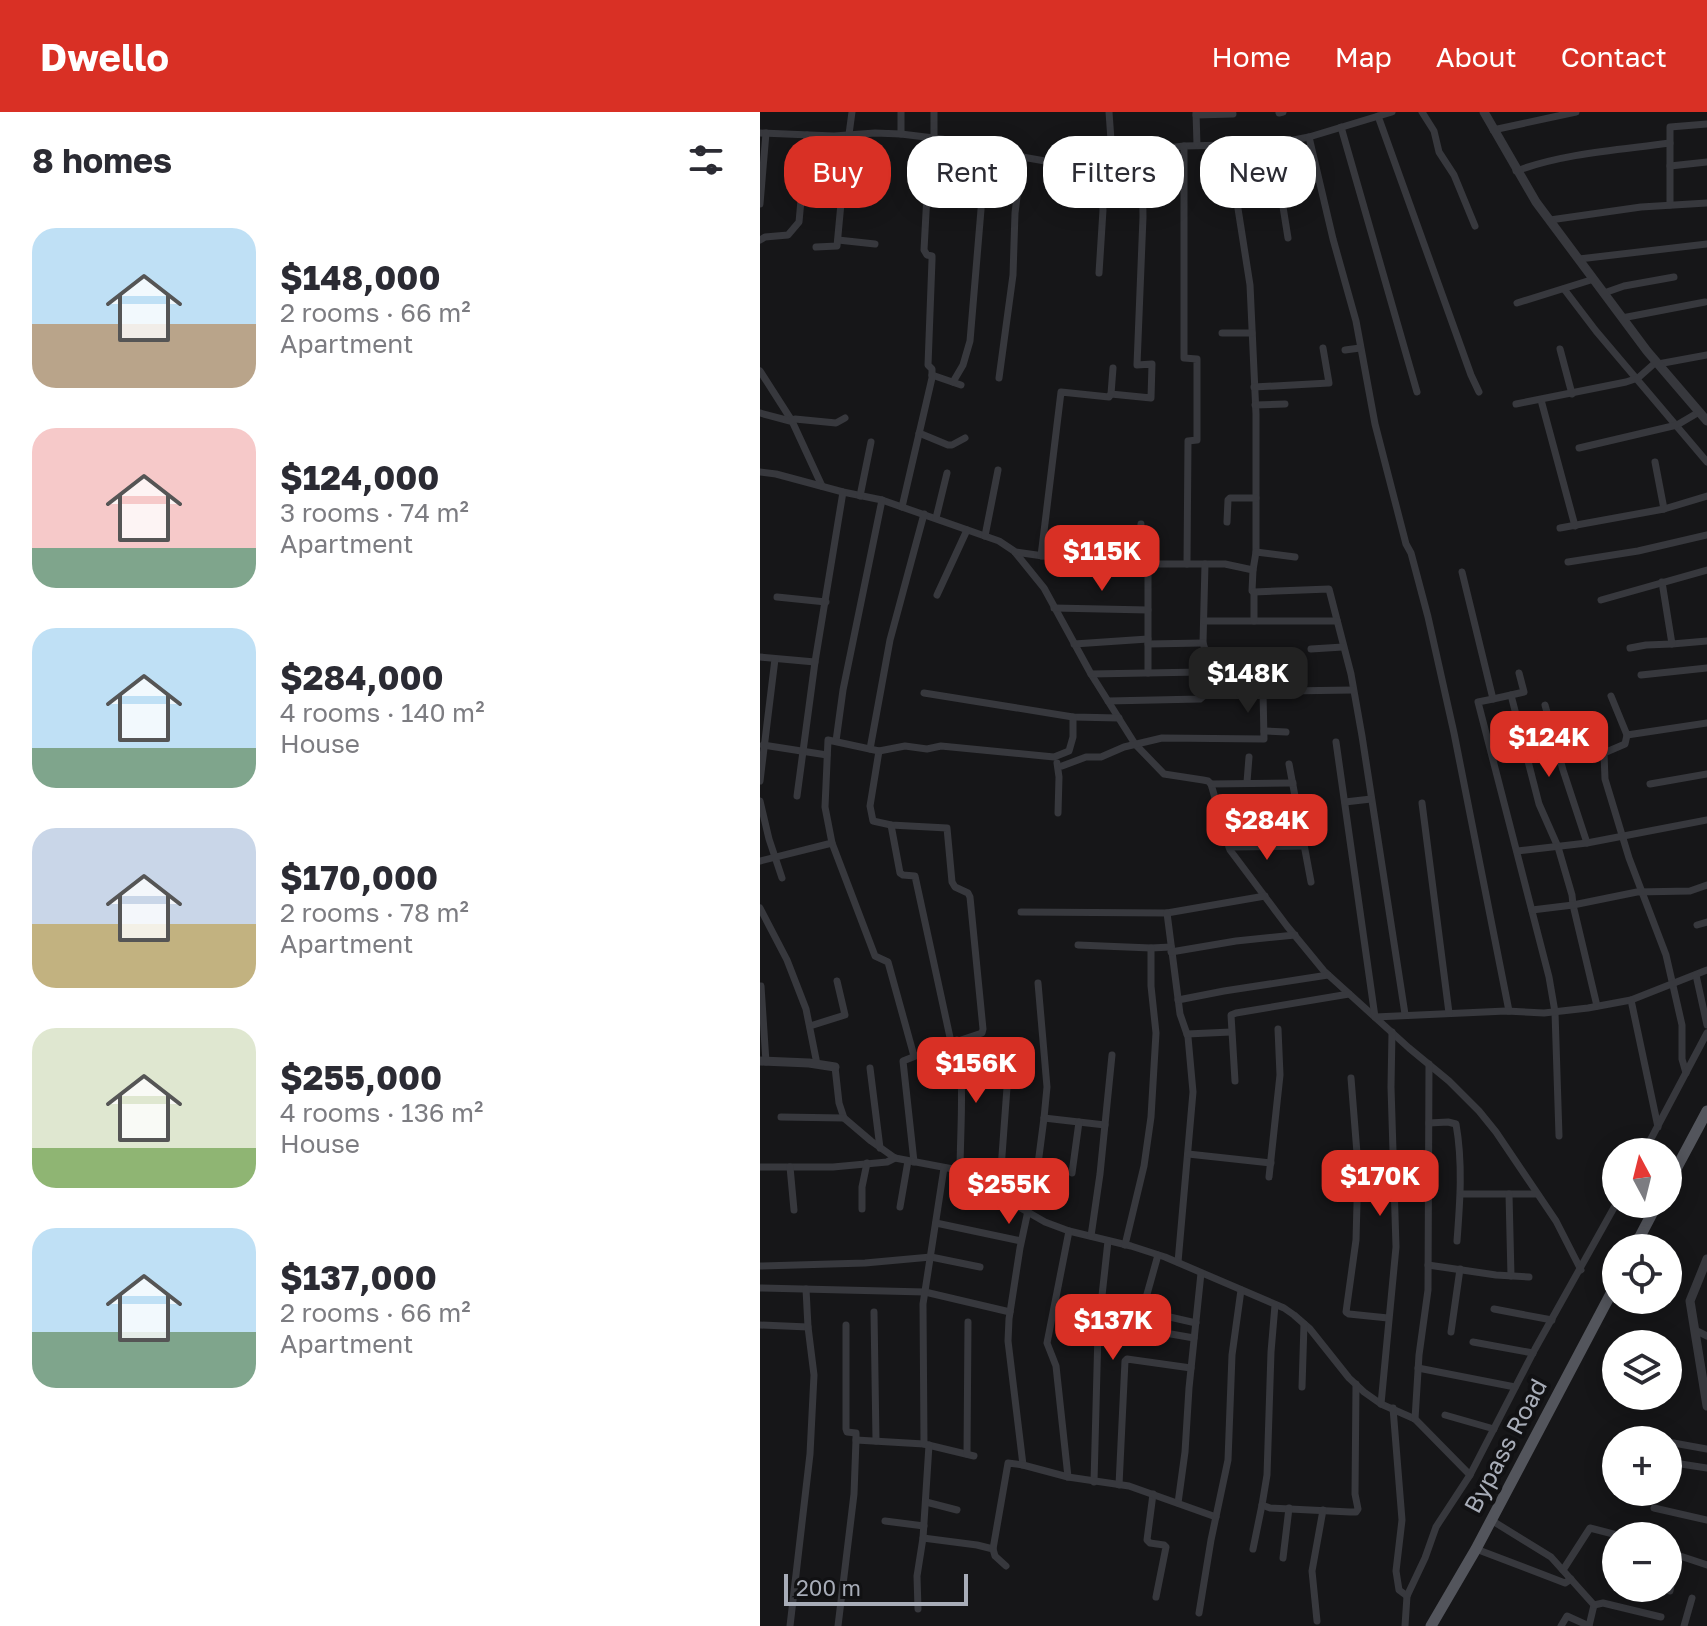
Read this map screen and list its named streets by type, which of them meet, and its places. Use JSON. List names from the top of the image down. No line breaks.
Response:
{"streets":{"main road":["Bypass Road"]},"scale_bar":"200 m","north":"top","page":{"header":"Dwello","nav":["Home","Map","About","Contact"],"heading":"8 homes","chip":["Buy","Rent","Filters","New"],"list":[{"name":"$148,000","note":"2 rooms · 66 m² · Apartment"},{"name":"$124,000","note":"3 rooms · 74 m² · Apartment"},{"name":"$284,000","note":"4 rooms · 140 m² · House"},{"name":"$170,000","note":"2 rooms · 78 m² · Apartment"},{"name":"$255,000","note":"4 rooms · 136 m² · House"},{"name":"$137,000","note":"2 rooms · 66 m² · Apartment"}],"price":["$115K","$148K","$124K","$284K","$156K","$170K","$255K","$137K"],"map_buttons":["+","−"],"scale":"200 m"}}
